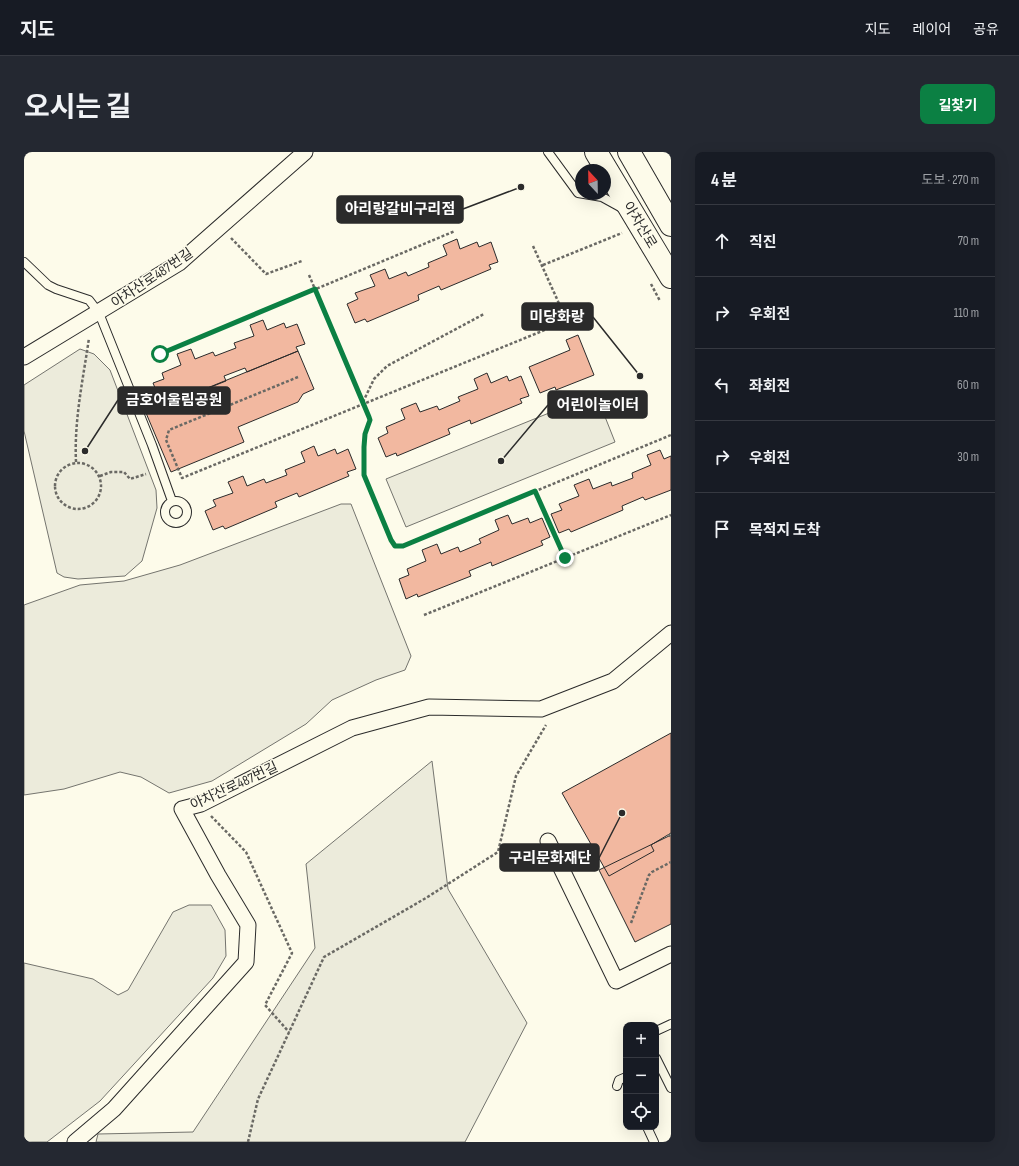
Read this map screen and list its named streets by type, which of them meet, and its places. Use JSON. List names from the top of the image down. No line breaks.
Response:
{"streets":{"main road":["아차산로"],"street":["아차산로487번길"]},"places":["아리랑갈비구리점","미당화랑","금호어울림공원","어린이놀이터","구리문화재단"],"north":"top","page":{"header":"지도","nav":["지도","레이어","공유"],"title":"오시는 길","buttons":"길찾기","heading":["4 분","도보 · 270 m"],"list":[["직진","70 m"],["우회전","110 m"],["좌회전","60 m"],["우회전","30 m"],"목적지 도착"],"map_buttons":["+","−"]}}
